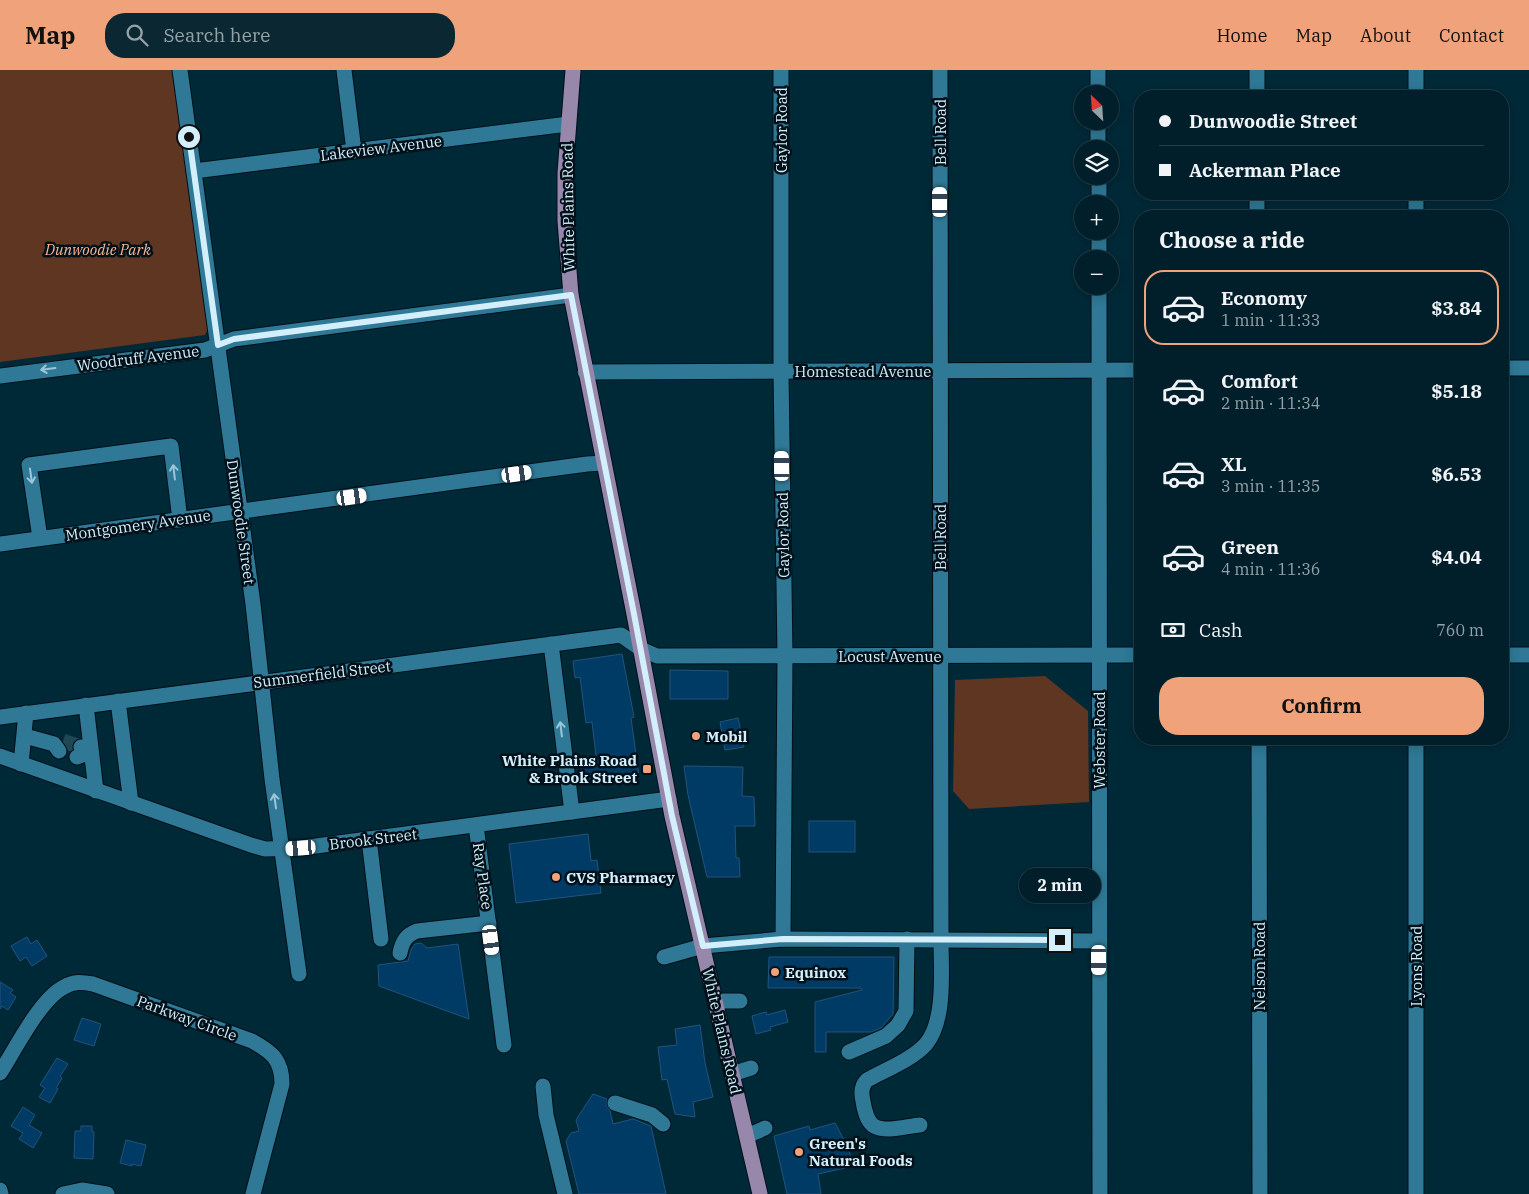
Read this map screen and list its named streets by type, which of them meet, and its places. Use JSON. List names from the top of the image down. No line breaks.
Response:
{"streets":{"main road":["White Plains Road"],"street":["Gaylor Road","Bell Road","Lakeview Avenue","Woodruff Avenue","Homestead Avenue","Dunwoodie Street","Montgomery Avenue","Locust Avenue","Summerfield Street","Webster Road","Brook Street","Ray Place","Nelson Road","Lyons Road","Parkway Circle"]},"crossings":[["Gaylor Road","Homestead Avenue"],["Gaylor Road","Locust Avenue"],["Bell Road","Homestead Avenue"],["Bell Road","Locust Avenue"],["Lakeview Avenue","White Plains Road"],["Lakeview Avenue","Dunwoodie Street"],["White Plains Road","Woodruff Avenue"],["White Plains Road","Homestead Avenue"],["White Plains Road","Montgomery Avenue"],["White Plains Road","Locust Avenue"],["White Plains Road","Summerfield Street"],["White Plains Road","Brook Street"],["Woodruff Avenue","Dunwoodie Street"],["Homestead Avenue","Webster Road"],["Dunwoodie Street","Montgomery Avenue"],["Dunwoodie Street","Summerfield Street"],["Dunwoodie Street","Brook Street"],["Locust Avenue","Summerfield Street"],["Locust Avenue","Webster Road"],["Brook Street","Ray Place"]],"one_way":["Woodruff Avenue"],"parks":["Dunwoodie Park"],"places":{"other":["Mobil","CVS Pharmacy","Equinox","Green's Natural Foods"],"transit":["White Plains Road & Brook Street"]},"north":"top left","page":{"header":"Map","search":"Search here","nav":["Home","Map","About","Contact"],"map_buttons":["+","−"],"banner":["Dunwoodie Street","Ackerman Place"],"heading":"Choose a ride","list":[{"name":"Economy","note":"1 min · 11:33","value":"$3.84"},{"name":"Comfort","note":"2 min · 11:34","value":"$5.18"},{"name":"XL","note":"3 min · 11:35","value":"$6.53"},{"name":"Green","note":"4 min · 11:36","value":"$4.04"}],"pay":["Cash","760 m"],"buttons":"Confirm","bubble":"2 min"}}
